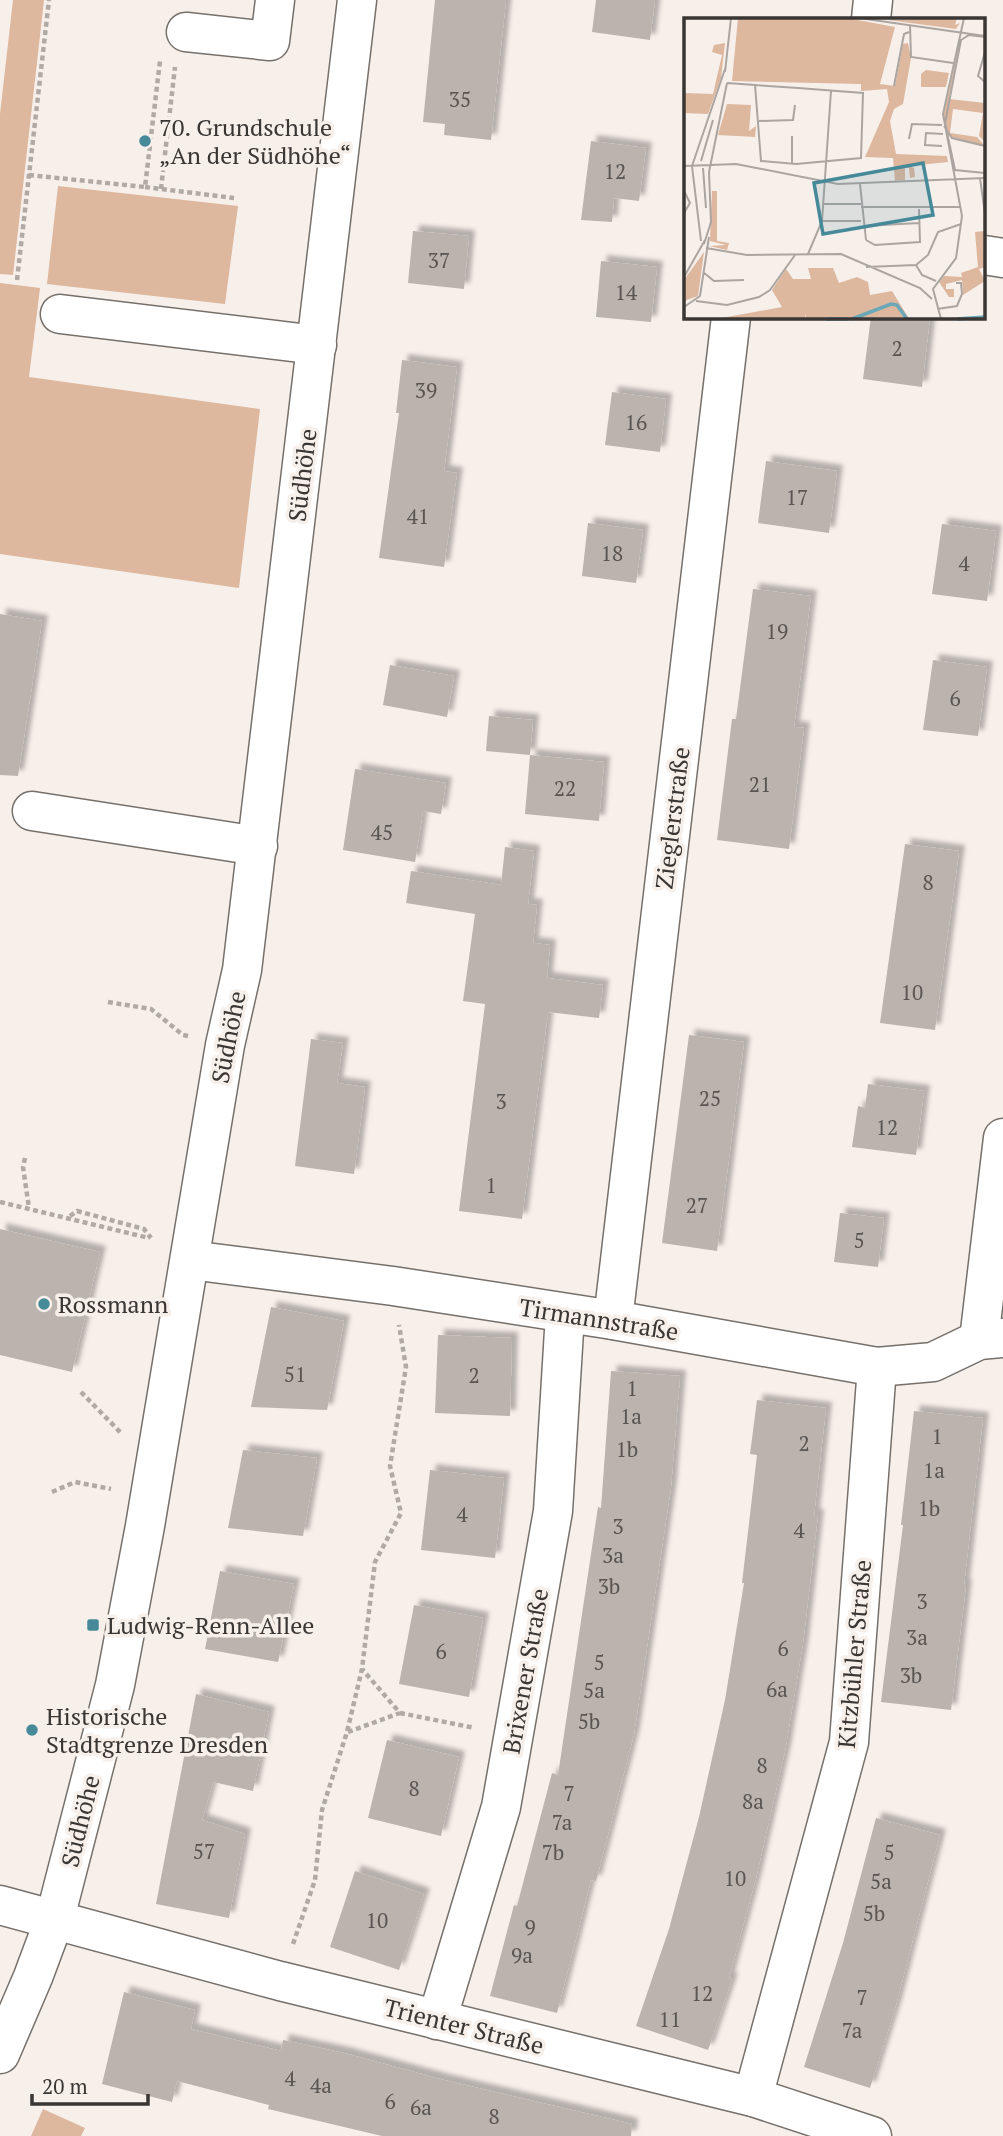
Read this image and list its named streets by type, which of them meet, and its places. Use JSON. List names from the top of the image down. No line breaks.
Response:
{"streets":{"street":["Südhöhe","Zieglerstraße","Tirmannstraße","Kitzbühler Straße","Brixener Straße","Trienter Straße"]},"crossings":[["Südhöhe","Tirmannstraße"],["Südhöhe","Trienter Straße"],["Zieglerstraße","Tirmannstraße"],["Tirmannstraße","Kitzbühler Straße"],["Tirmannstraße","Brixener Straße"],["Kitzbühler Straße","Trienter Straße"],["Brixener Straße","Trienter Straße"]],"places":{"other":["70. Grundschule „An der Südhöhe“","Rossmann","Historische Stadtgrenze Dresden"],"transit":["Ludwig-Renn-Allee"]},"house_numbers":["35","12","37","14","2","39","16","17","41","18","4","19","6","21","22","45","8","10","25","3","12","1","27","5","51","2","1","1a","1","2","1b","1a","1b","4","3","4","3a","3b","3","3a","6","6","5","3b","6a","5a","5b","8","8","7","8a","7a","57","7b","5","10","5a","5b","10","9","9a","12","7","11","7a","4","4a","6","6a","8"],"scale_bar":"20 m"}
